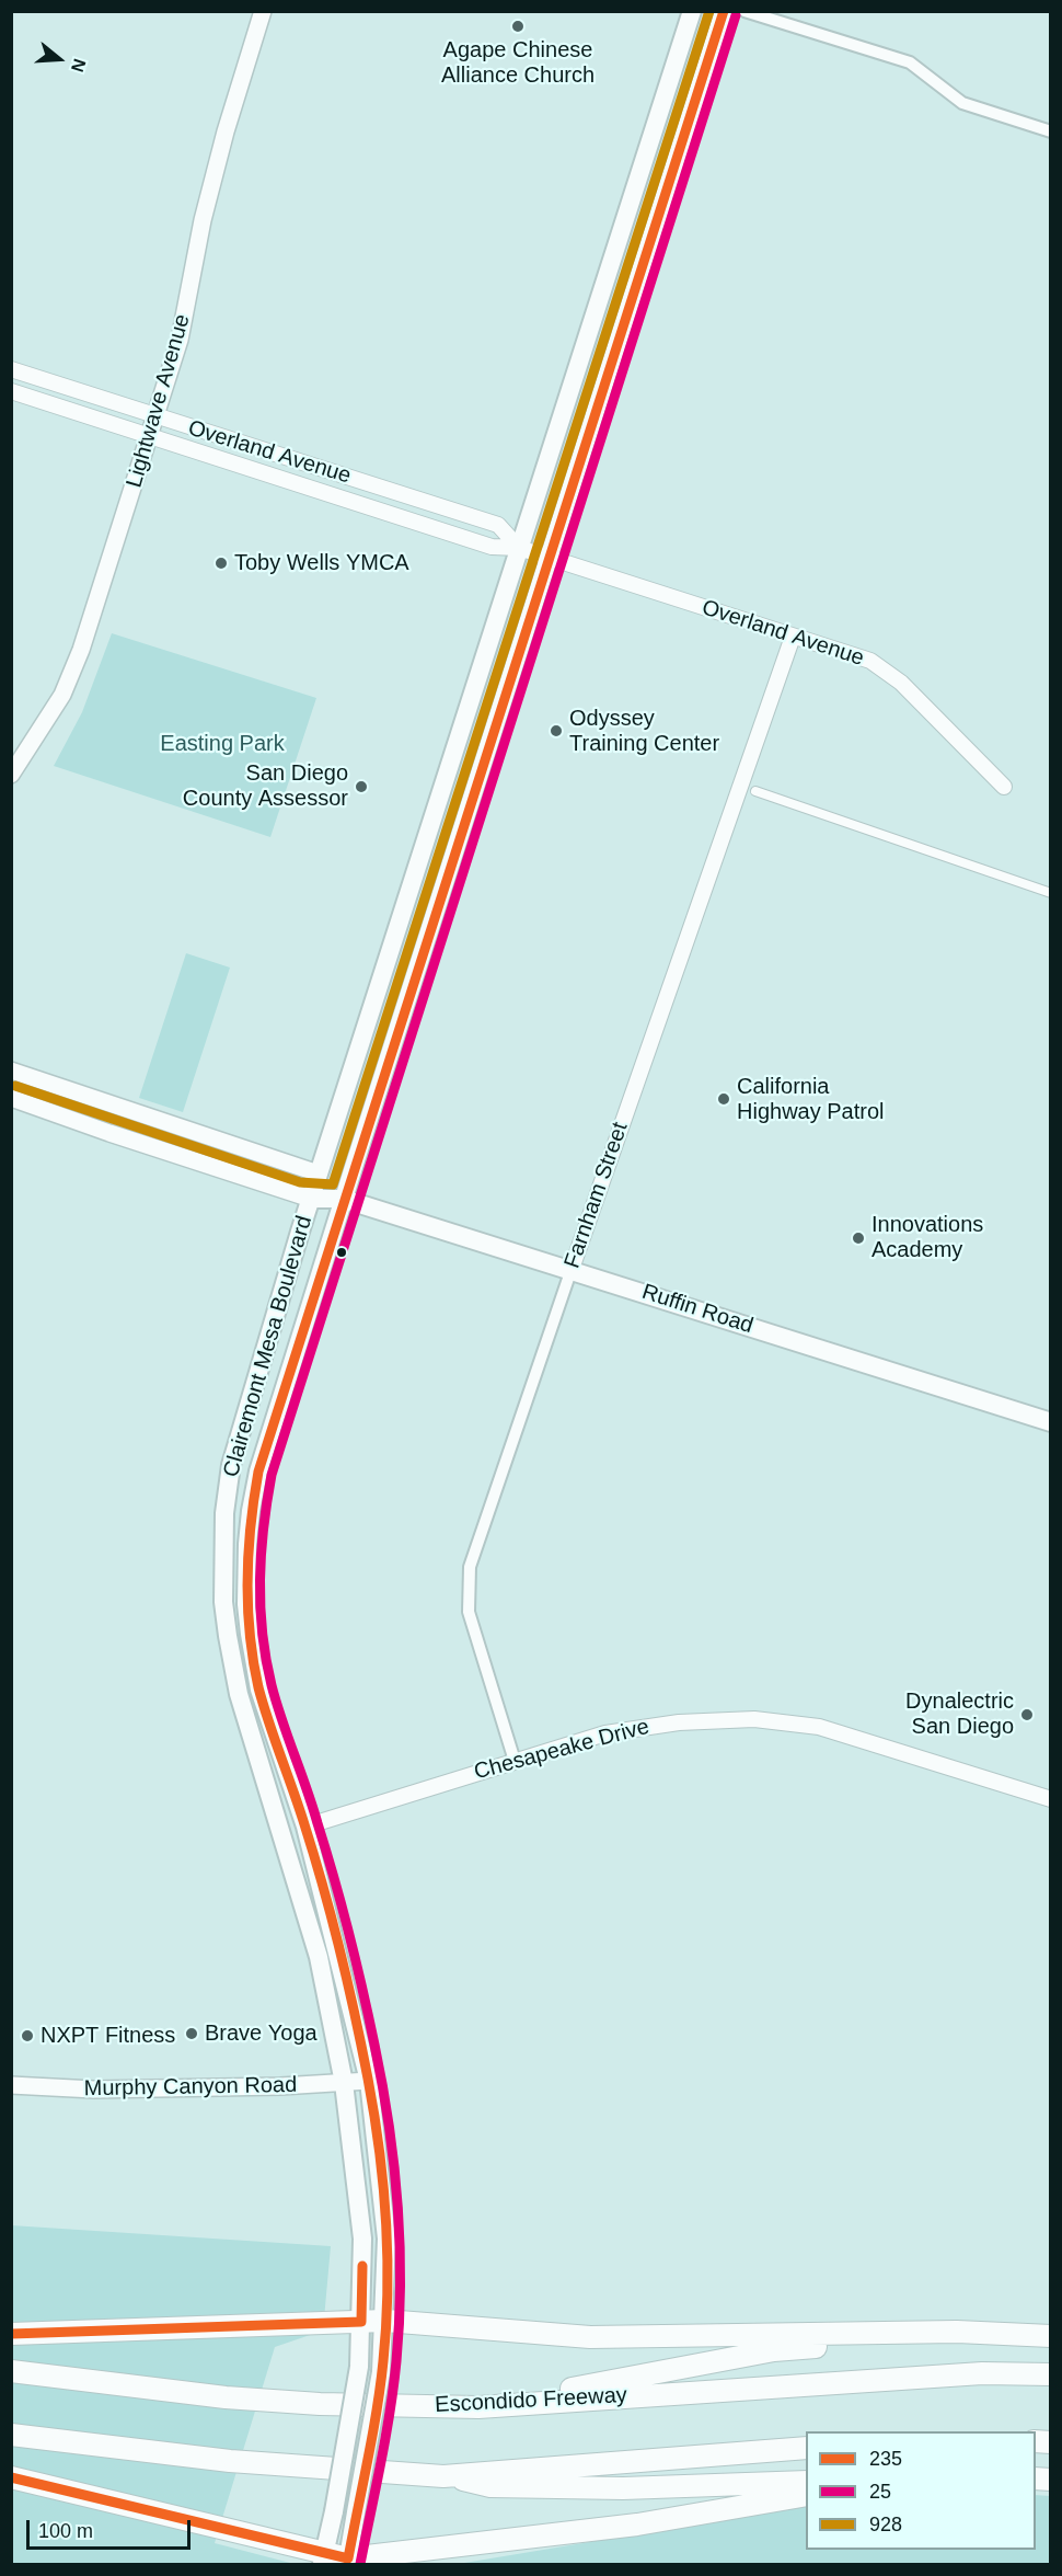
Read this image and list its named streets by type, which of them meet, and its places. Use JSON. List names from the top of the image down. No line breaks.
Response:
{"streets":{"highway":["Escondido Freeway"],"main road":["Lightwave Avenue","Ruffin Road","Clairemont Mesa Boulevard","Murphy Canyon Road"],"street":["Overland Avenue","Farnham Street","Chesapeake Drive"]},"crossings":[["Lightwave Avenue","Overland Avenue"],["Overland Avenue","Farnham Street"],["Overland Avenue","Clairemont Mesa Boulevard"],["Farnham Street","Ruffin Road"],["Farnham Street","Chesapeake Drive"],["Ruffin Road","Clairemont Mesa Boulevard"],["Clairemont Mesa Boulevard","Chesapeake Drive"],["Clairemont Mesa Boulevard","Murphy Canyon Road"]],"parks":["Easting Park"],"places":["Agape Chinese Alliance Church","Toby Wells YMCA","Odyssey Training Center","San Diego County Assessor","California Highway Patrol","Innovations Academy","Dynalectric San Diego","Brave Yoga","NXPT Fitness"],"lines":["transit line 235","transit line 928","transit line 25"],"legend":["235","25","928"],"scale_bar":"100 m","north":"right"}
